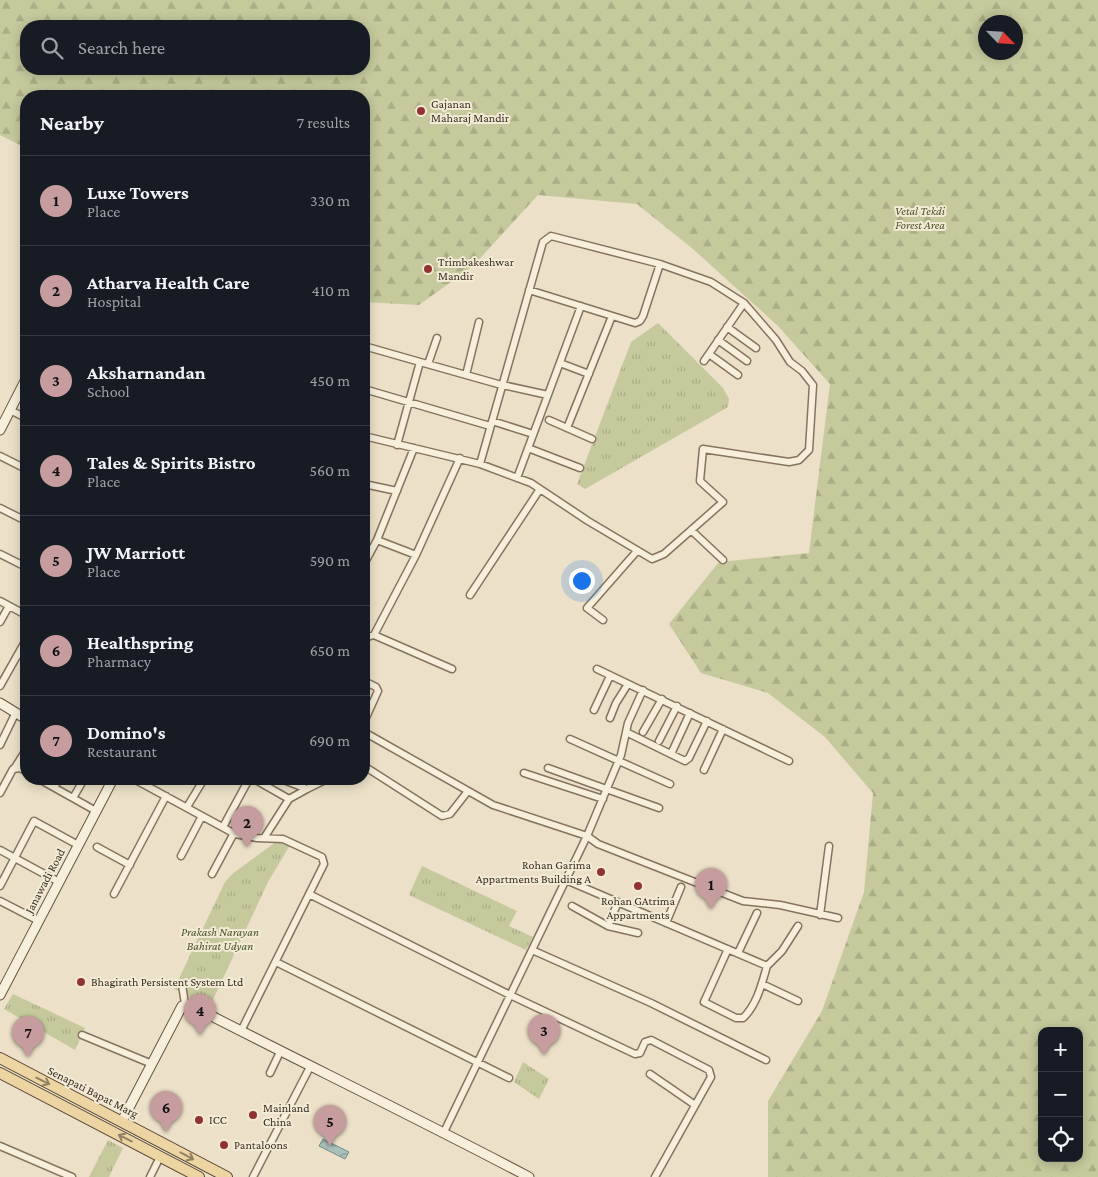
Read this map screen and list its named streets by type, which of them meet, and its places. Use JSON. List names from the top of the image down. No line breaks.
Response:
{"streets":{"main road":["Senapati Bapat Marg"],"street":["Janawadi Road"]},"parks":["Vetal Tekdi Forest Area","Prakash Narayan Bahirat Udyan"],"places":["Gajanan Maharaj Mandir","Trimbakeshwar Mandir","Rohan Garima Appartments Building A","Rohan GAtrima Appartments","Bhagirath Persistent System Ltd","Mainland China","ICC","Pantaloons"],"north":"bottom right","page":{"search":"Search here","heading":["Nearby","7 results"],"list":[{"mark":"1","name":"Luxe Towers","note":"Place","value":"330 m"},{"mark":"2","name":"Atharva Health Care","note":"Hospital","value":"410 m"},{"mark":"3","name":"Aksharnandan","note":"School","value":"450 m"},{"mark":"4","name":"Tales & Spirits Bistro","note":"Place","value":"560 m"},{"mark":"5","name":"JW Marriott","note":"Place","value":"590 m"},{"mark":"6","name":"Healthspring","note":"Pharmacy","value":"650 m"},{"mark":"7","name":"Domino's","note":"Restaurant","value":"690 m"}],"pins":["2","1","4","3","7","6","5"],"map_buttons":["+","−"]}}
